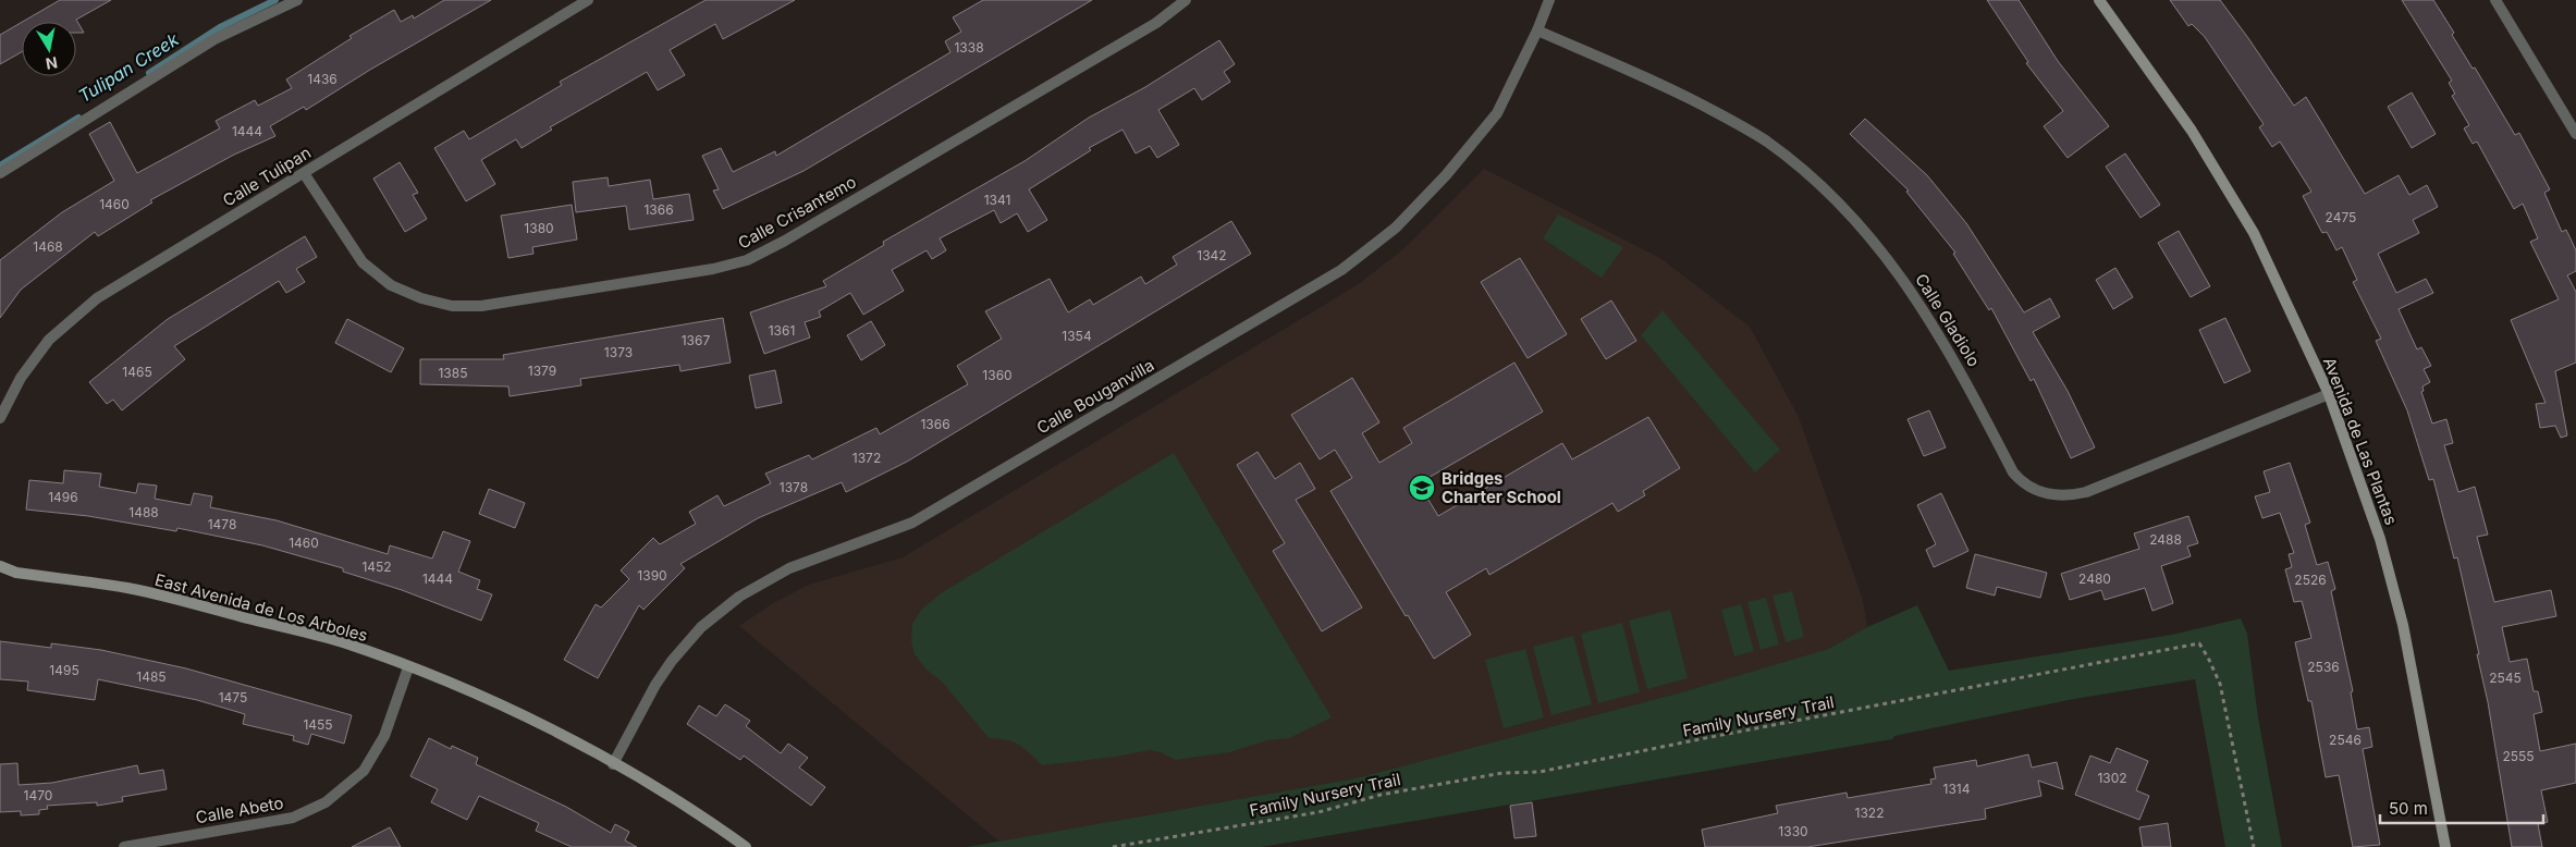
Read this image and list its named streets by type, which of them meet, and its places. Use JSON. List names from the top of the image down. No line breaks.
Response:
{"streets":{"street":["Calle Tulipan","Calle Crisantemo","Calle Gladiolo","Calle Bouganvilla","Avenida de Las Plantas","East Avenida de Los Arboles","Calle Abeto"],"path":["Family Nursery Trail"]},"crossings":[["Calle Tulipan","Calle Crisantemo"],["Calle Gladiolo","Calle Bouganvilla"],["Calle Gladiolo","Avenida de Las Plantas"],["Calle Bouganvilla","East Avenida de Los Arboles"],["East Avenida de Los Arboles","Calle Abeto"]],"water":["Tulipan Creek"],"places":{"school or university":["Bridges Charter School"]},"house_numbers":["1338","1436","1444","1341","1460","1366","2475","1380","1468","1342","1361","1354","1367","1373","1379","1465","1385","1360","1366","1372","1378","1496","1488","1478","2488","1460","1452","1390","1444","2480","2526","2536","1495","1485","2545","1475","1455","2546","2555","1302","1314","1470","1322","1330"],"scale_bar":"50 m","north":"bottom"}
